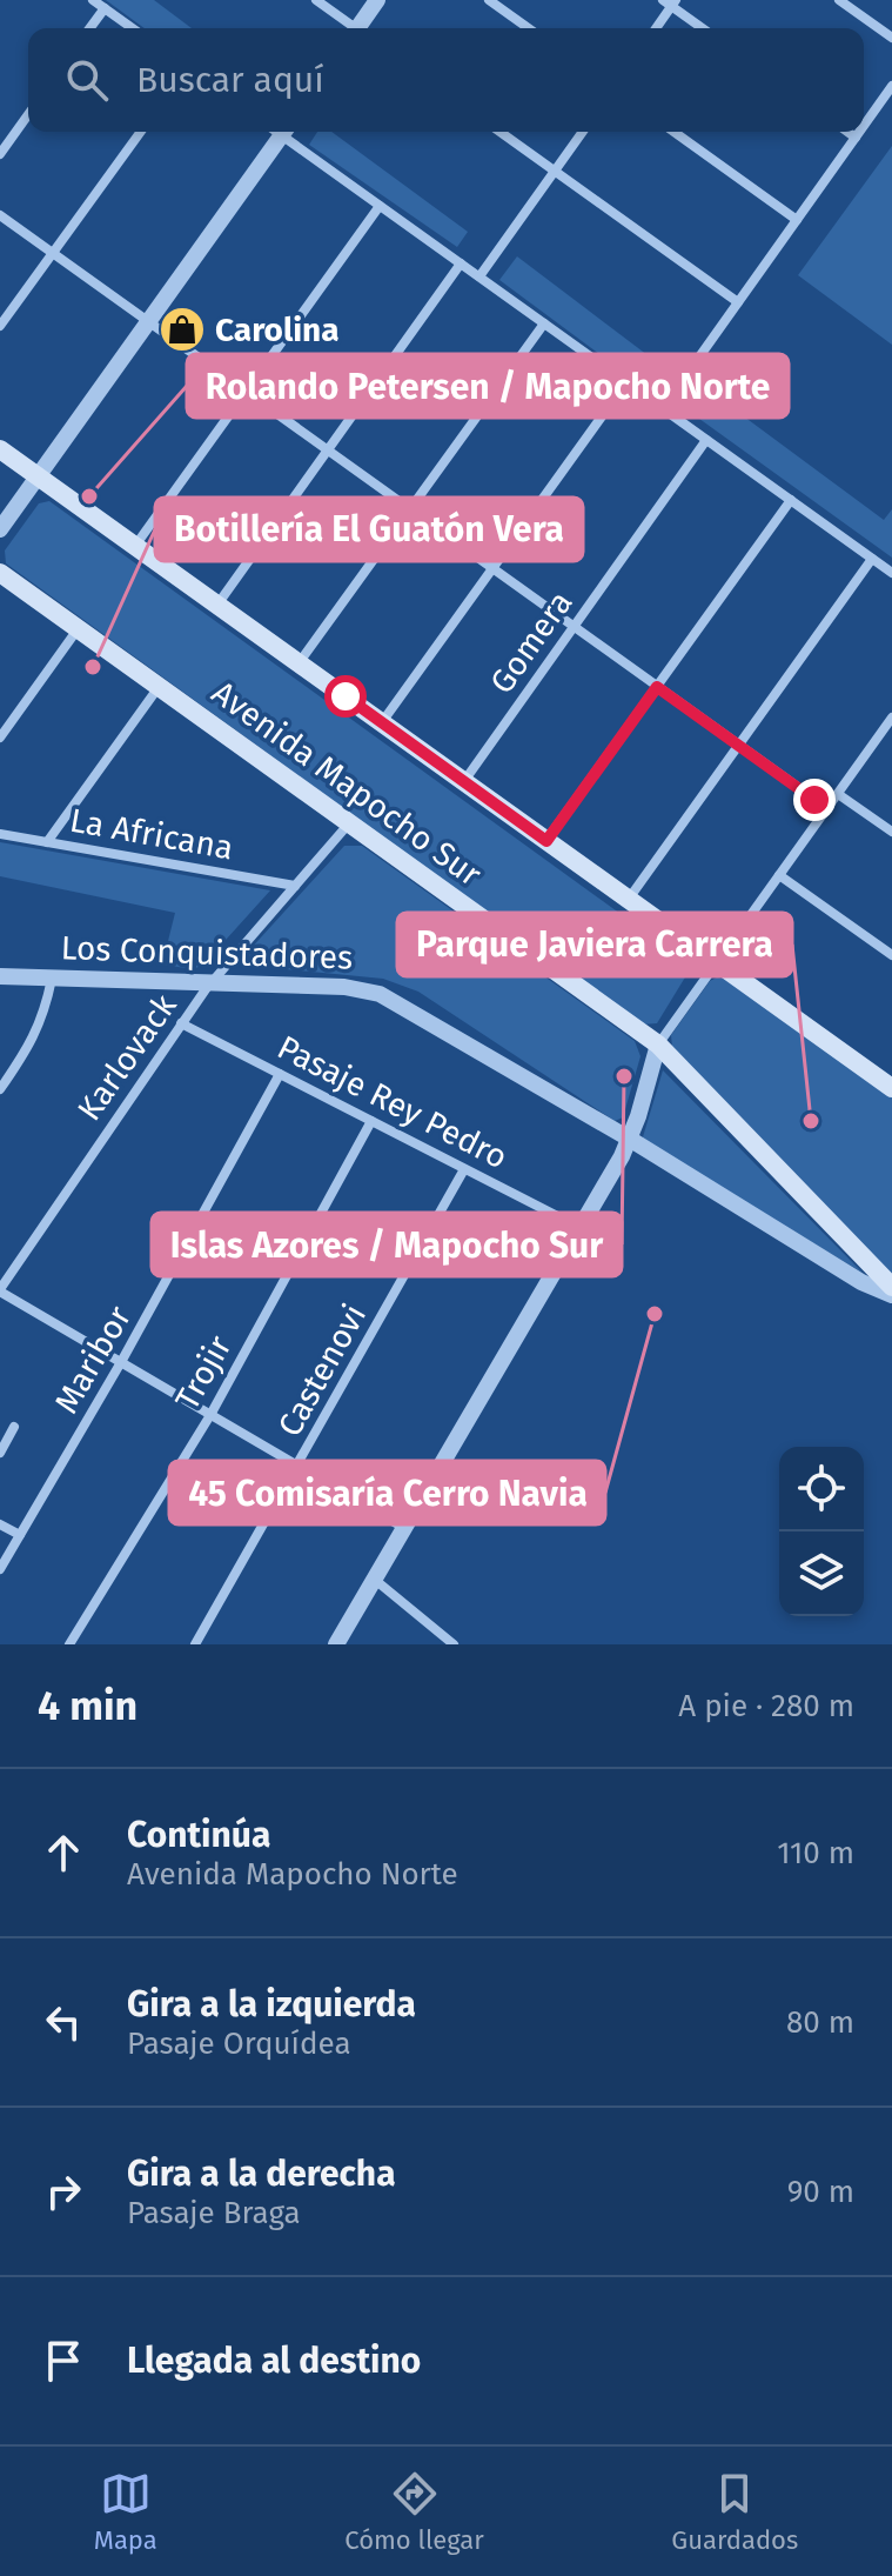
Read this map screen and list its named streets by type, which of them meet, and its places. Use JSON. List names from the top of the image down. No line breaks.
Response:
{"streets":{"main road":["Avenida Mapocho Sur"],"street":["Gomera","La Africana","Los Conquistadores","Karlovack","Pasaje Rey Pedro","Maribor","Castenovi","Trojir"]},"crossings":[["Avenida Mapocho Sur","Karlovack"],["La Africana","Karlovack"],["Los Conquistadores","Karlovack"],["Karlovack","Pasaje Rey Pedro"],["Pasaje Rey Pedro","Maribor"],["Pasaje Rey Pedro","Castenovi"],["Pasaje Rey Pedro","Trojir"]],"places":{"shop":["Carolina"],"other":["Rolando Petersen / Mapocho Norte","Botillería El Guatón Vera","Islas Azores / Mapocho Sur","Parque Javiera Carrera","45 Comisaría Cerro Navia"]},"page":{"search":"Buscar aquí","heading":["4 min","A pie · 280 m"],"list":[["Continúa","Avenida Mapocho Norte","110 m"],["Gira a la izquierda","Pasaje Orquídea","80 m"],["Gira a la derecha","Pasaje Braga","90 m"],"Llegada al destino"],"nav":["Mapa","Cómo llegar","Guardados"]}}
